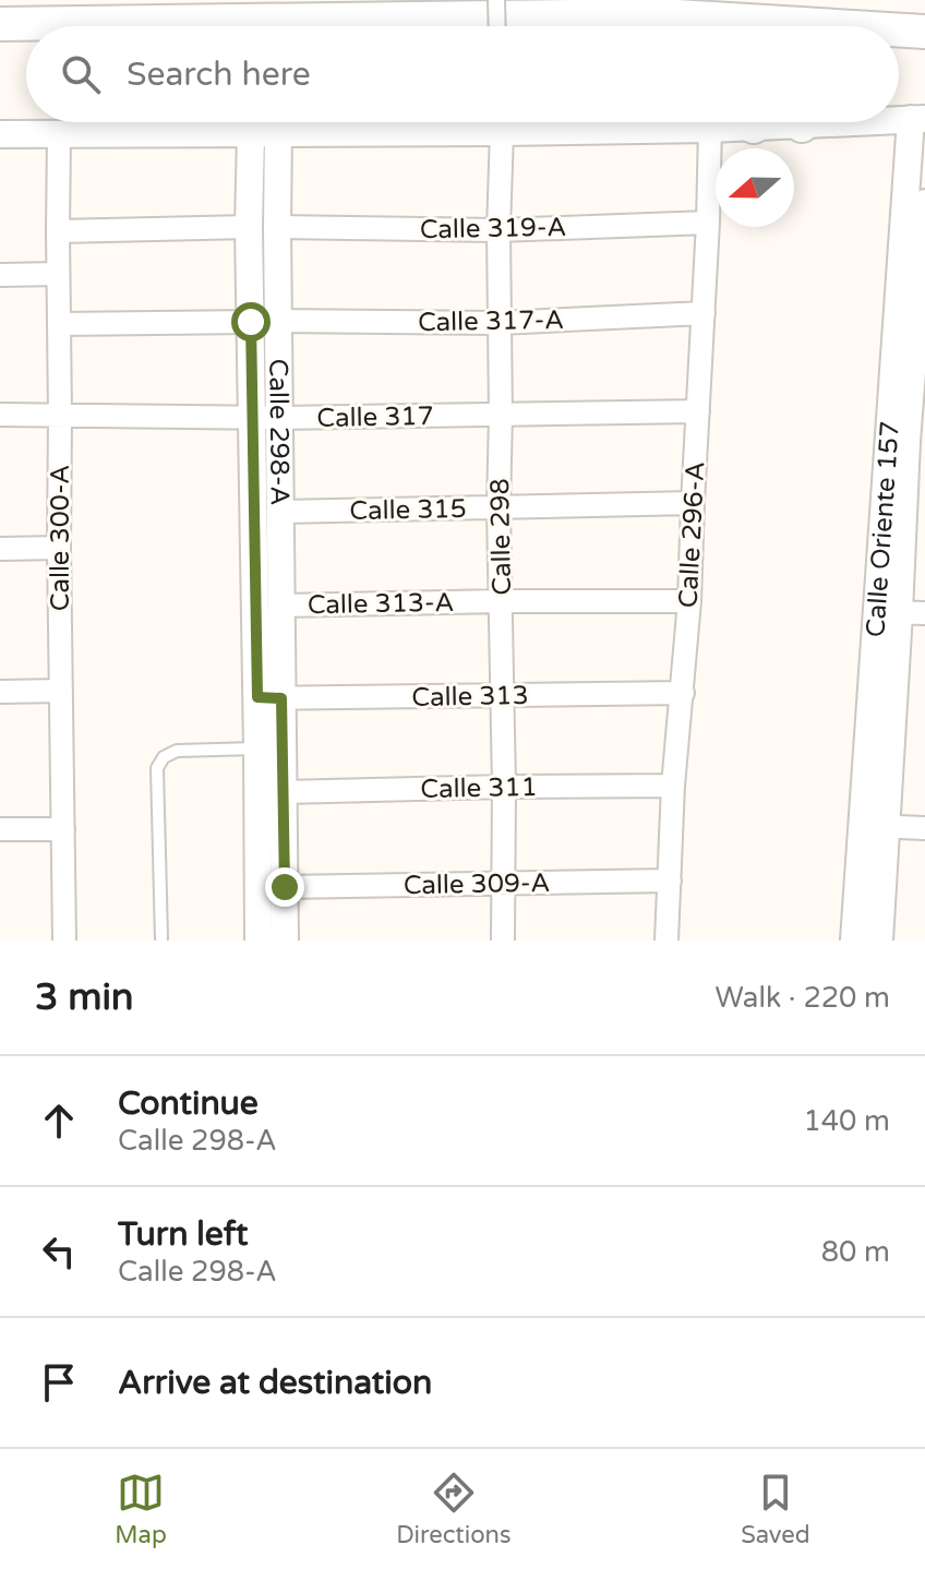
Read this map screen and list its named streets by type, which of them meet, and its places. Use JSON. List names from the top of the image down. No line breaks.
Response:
{"streets":{"street":["Calle 319-A","Calle 317-A","Calle 317","Calle 298-A","Calle 315","Calle Oriente 157","Calle 296-A","Calle 298","Calle 300-A","Calle 313-A","Calle 313","Calle 311","Calle 309-A"]},"crossings":[["Calle 319-A","Calle 298-A"],["Calle 319-A","Calle 296-A"],["Calle 319-A","Calle 298"],["Calle 317-A","Calle 298-A"],["Calle 317-A","Calle 296-A"],["Calle 317-A","Calle 298"],["Calle 317","Calle 298-A"],["Calle 317","Calle 296-A"],["Calle 317","Calle 298"],["Calle 317","Calle 300-A"],["Calle 298-A","Calle 315"],["Calle 298-A","Calle 313-A"],["Calle 298-A","Calle 313"],["Calle 298-A","Calle 311"],["Calle 298-A","Calle 309-A"],["Calle 315","Calle 296-A"],["Calle 315","Calle 298"],["Calle 296-A","Calle 313-A"],["Calle 296-A","Calle 313"],["Calle 296-A","Calle 311"],["Calle 296-A","Calle 309-A"],["Calle 298","Calle 313-A"],["Calle 298","Calle 313"],["Calle 298","Calle 311"],["Calle 298","Calle 309-A"]],"north":"left","page":{"search":"Search here","heading":["3 min","Walk · 220 m"],"list":[["Continue","Calle 298-A","140 m"],["Turn left","Calle 298-A","80 m"],"Arrive at destination"],"nav":["Map","Directions","Saved"]}}
